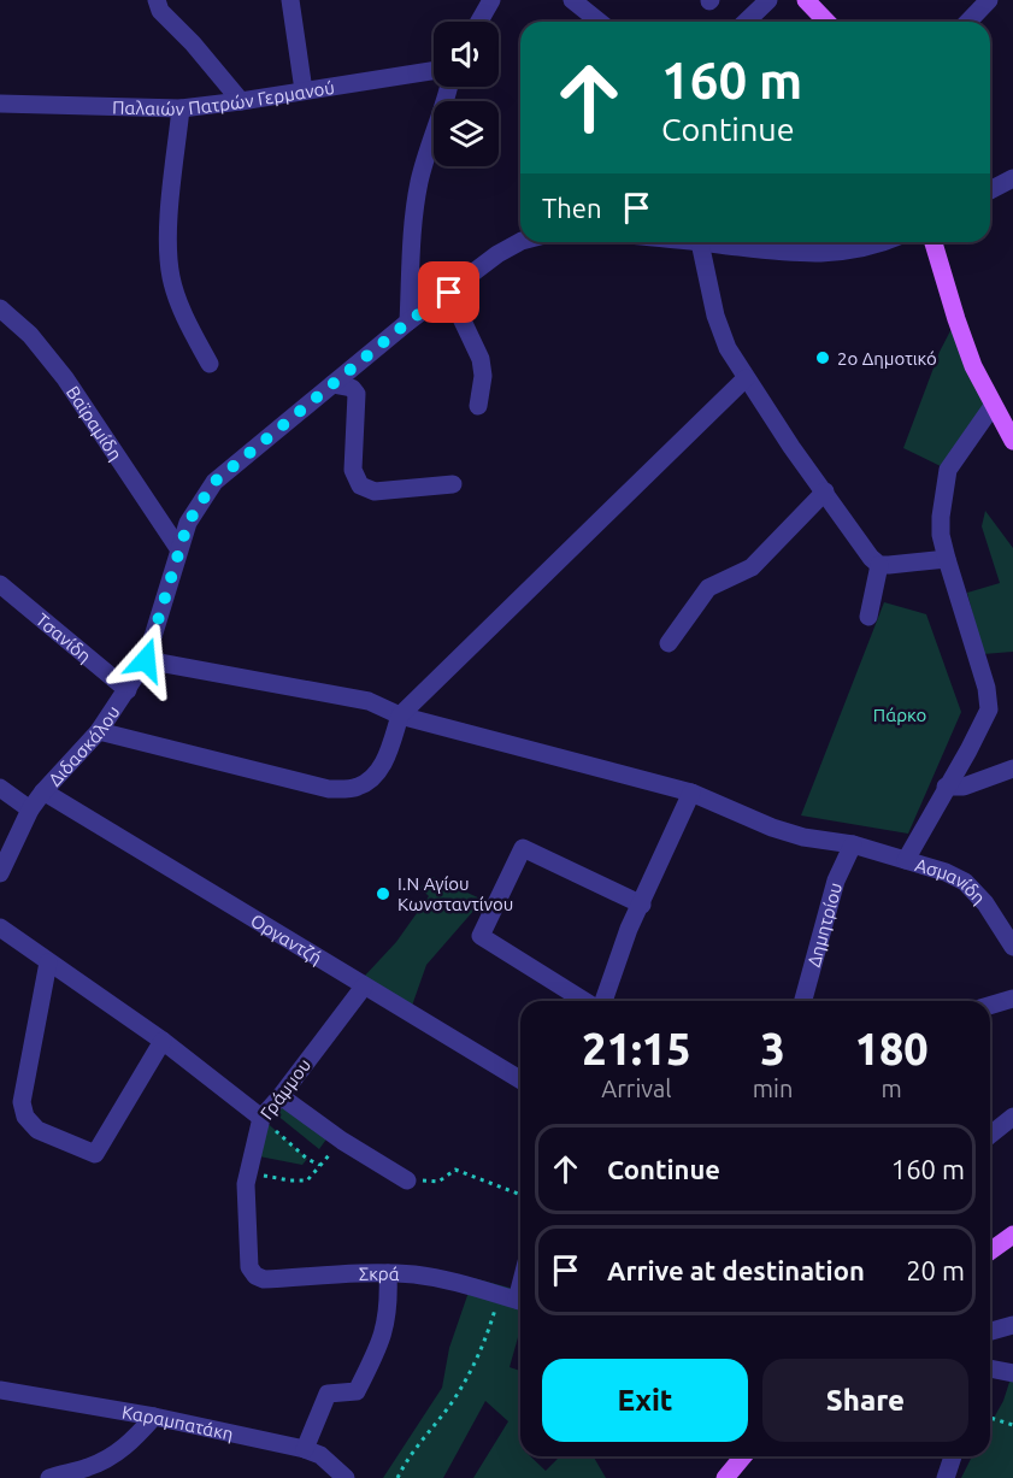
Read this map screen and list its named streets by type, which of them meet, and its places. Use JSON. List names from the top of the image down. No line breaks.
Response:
{"streets":{"street":["Παλαιών Πατρών Γερμανού","Βαϊραμίδη","Τσανίδη","Διδασκάλου","Ασμανίδη","Δημητρίου","Οργαντζή","Γράμμου","Σκρά","Καραμπατάκη"]},"crossings":[["Βαϊραμίδη","Διδασκάλου"],["Τσανίδη","Διδασκάλου"],["Διδασκάλου","Ασμανίδη"],["Διδασκάλου","Οργαντζή"],["Ασμανίδη","Δημητρίου"],["Οργαντζή","Γράμμου"],["Γράμμου","Σκρά"]],"parks":["Πάρκο"],"places":["2ο Δημοτικό","Ι.Ν Αγίου Κωνσταντίνου"],"page":{"turn":["160 m","Continue"],"then":"Then","eta":["21:15","Arrival","3","min","180","m"],"list":[{"name":"Continue","value":"160 m"},{"name":"Arrive at destination","value":"20 m"}],"buttons":["Exit","Share"]}}
